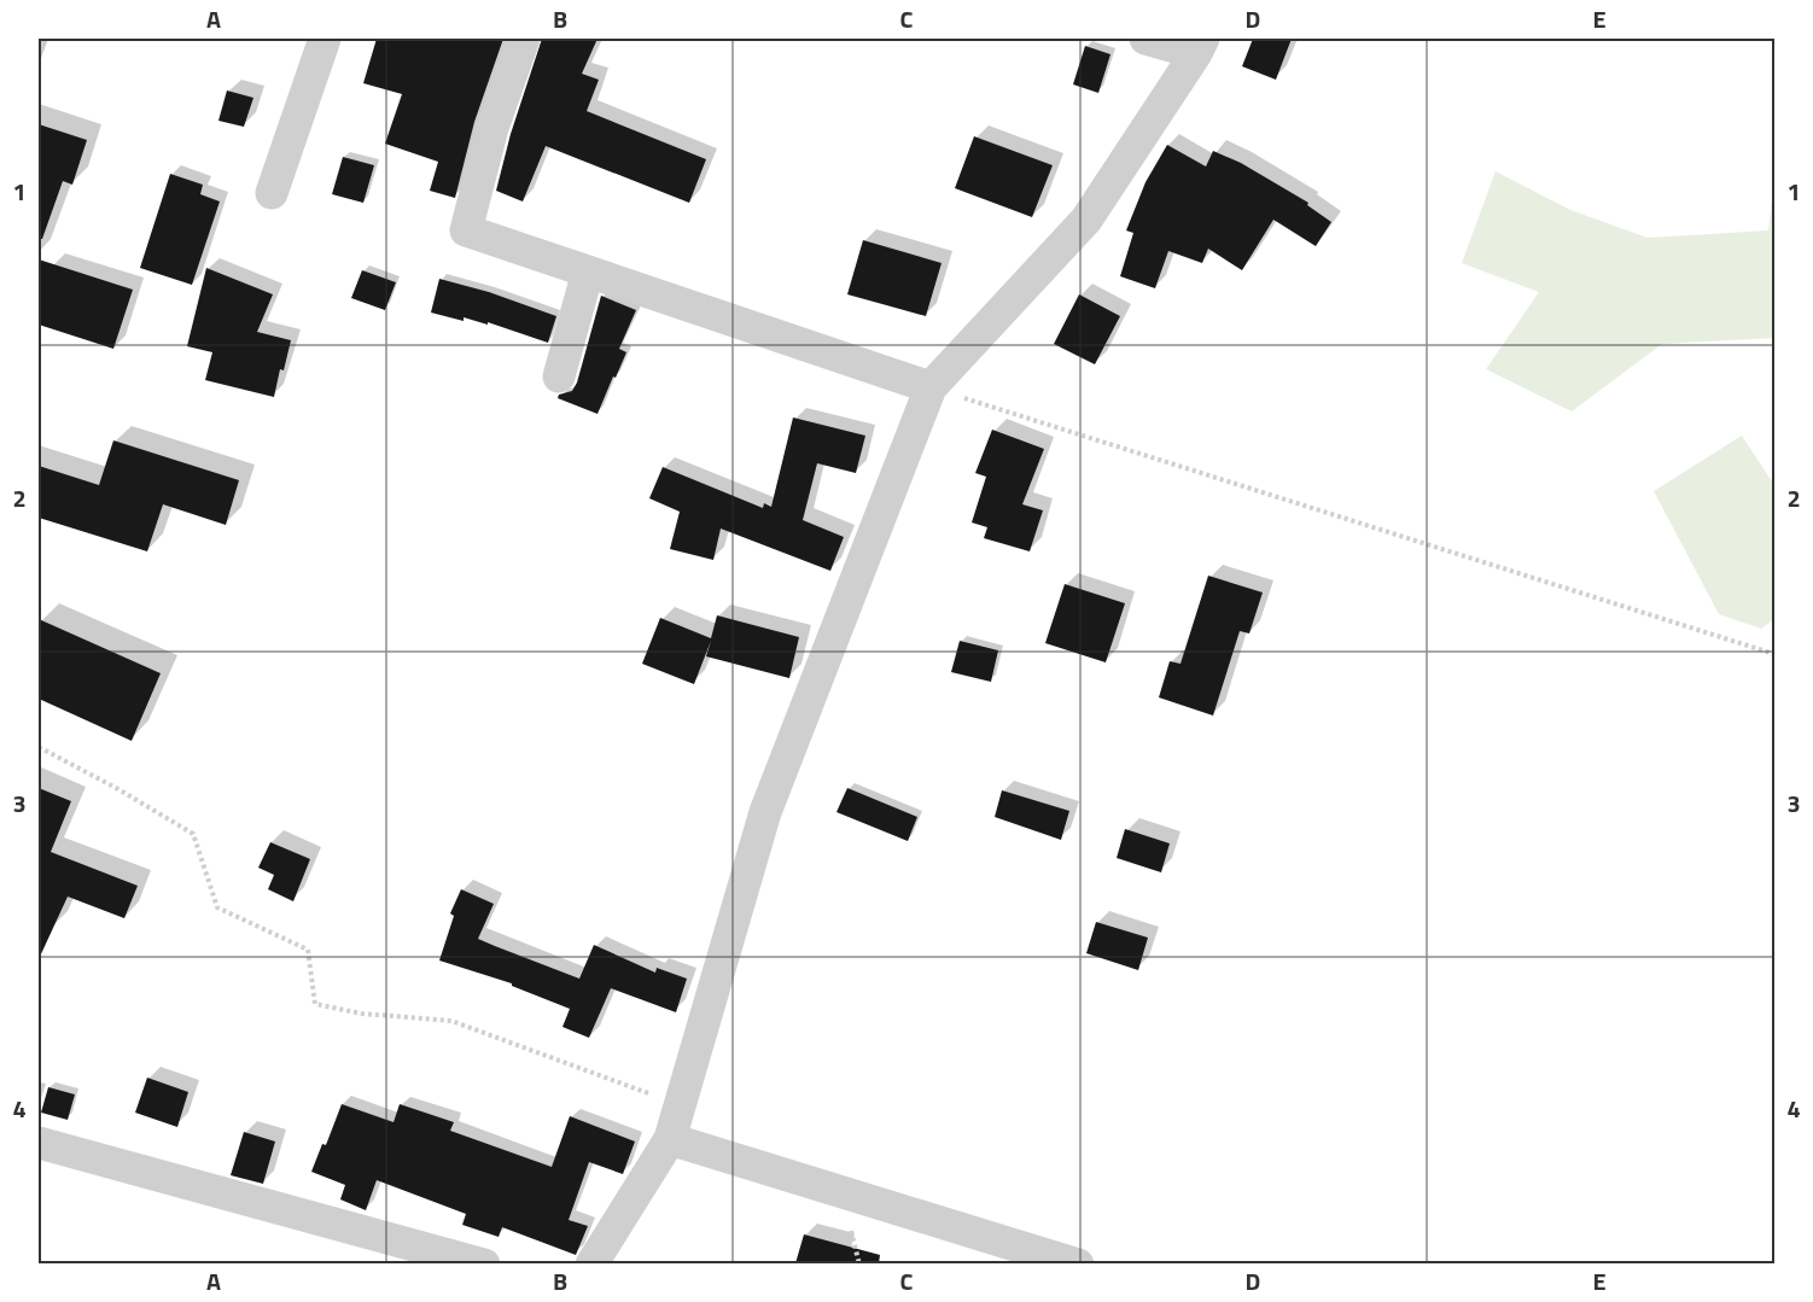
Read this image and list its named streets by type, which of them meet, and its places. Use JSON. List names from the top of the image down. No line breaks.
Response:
{"grid":{"columns":["A","B","C","D","E"],"rows":["1","2","3","4"]}}
